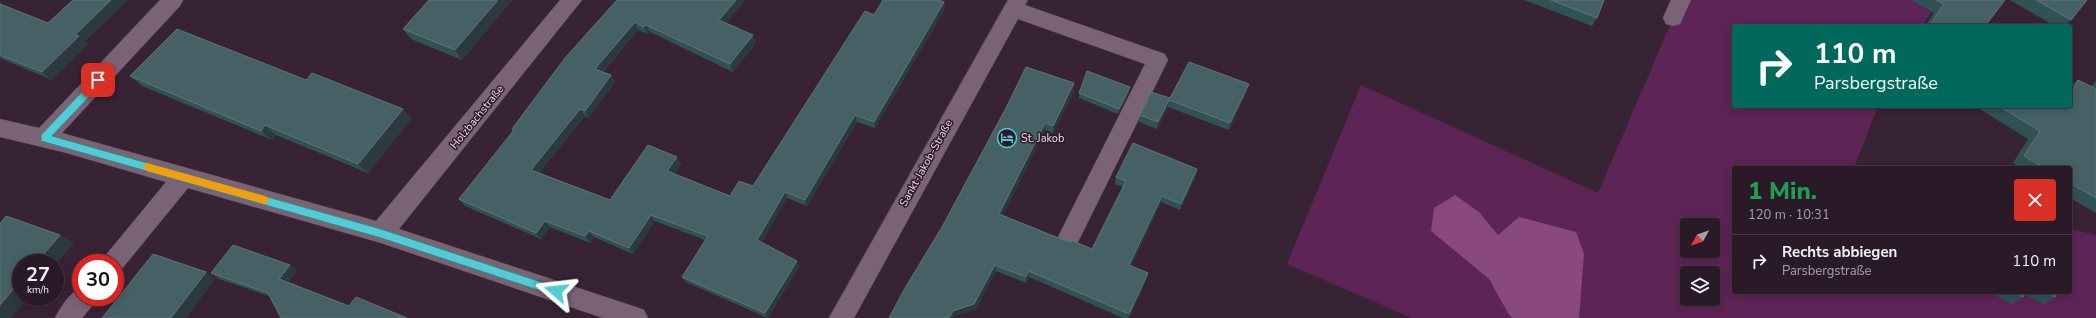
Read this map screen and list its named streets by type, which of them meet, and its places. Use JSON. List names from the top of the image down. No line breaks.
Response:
{"streets":{"street":["Holzbachstraße","Sankt-Jakob-Straße"]},"places":{"hotel":["St. Jakob"]},"north":"bottom left","page":{"turn":["110 m","Parsbergstraße"],"heading":["1 Min.","120 m · 10:31"],"list":[{"name":"Rechts abbiegen","note":"Parsbergstraße","value":"110 m"}],"speed":"27 km/h","limit":"30"}}
